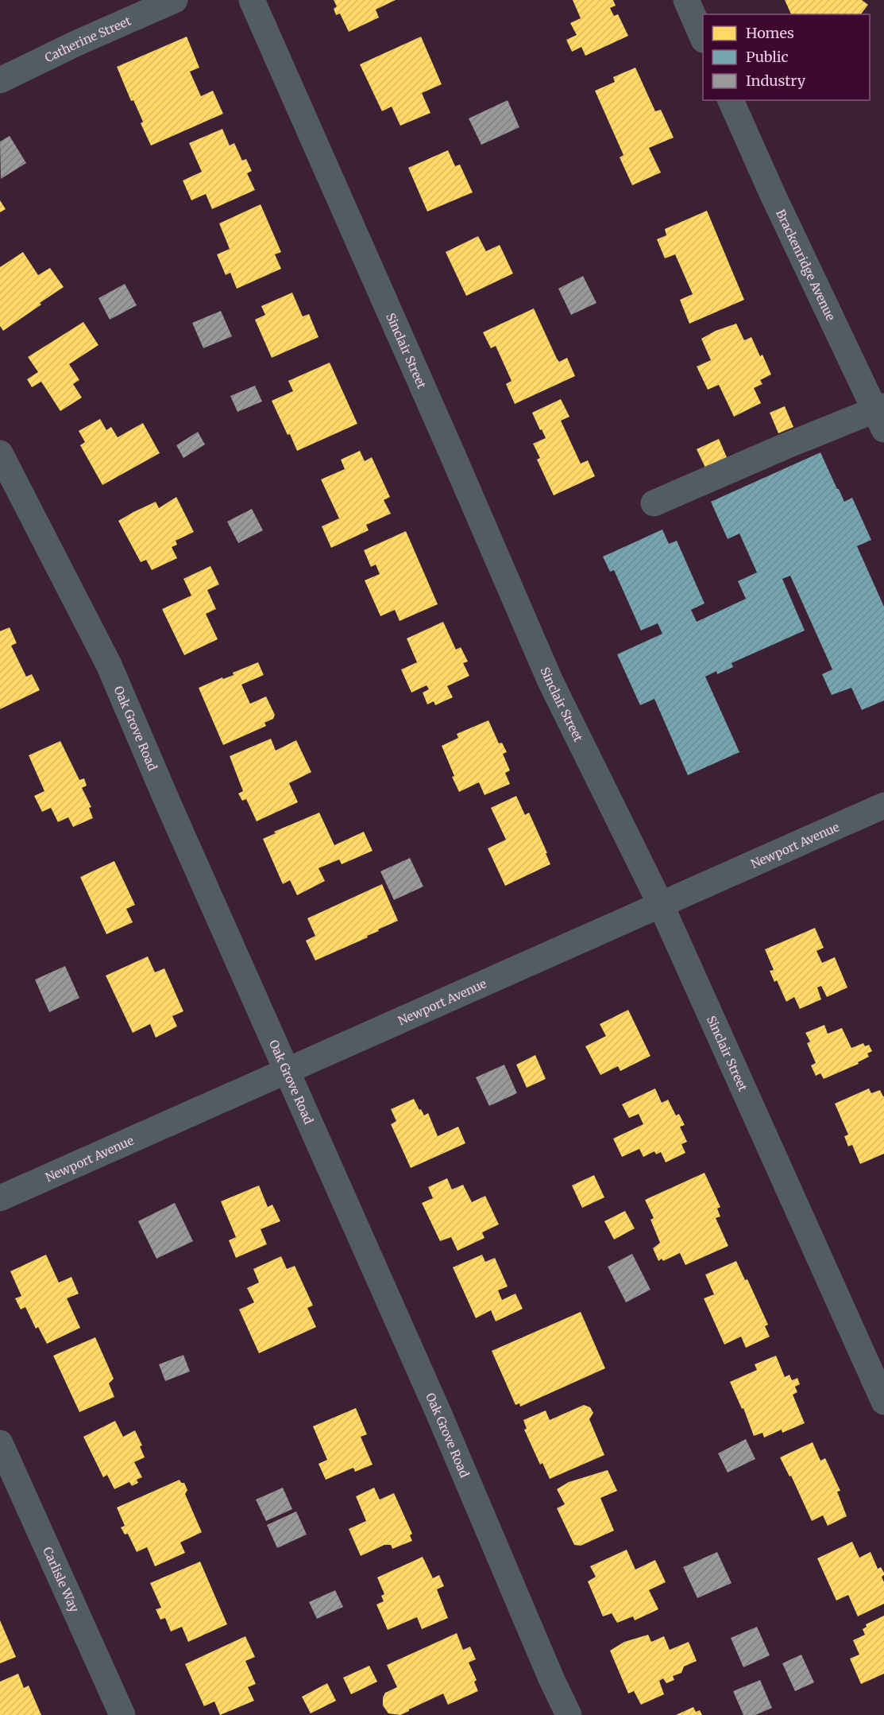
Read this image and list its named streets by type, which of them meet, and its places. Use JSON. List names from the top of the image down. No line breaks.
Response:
{"streets":{"street":["Catherine Street","Brackenridge Avenue","Sinclair Street","Oak Grove Road","Newport Avenue","Carlisle Way"]},"crossings":[["Sinclair Street","Newport Avenue"],["Oak Grove Road","Newport Avenue"]],"legend":["Homes","Public","Industry"]}
